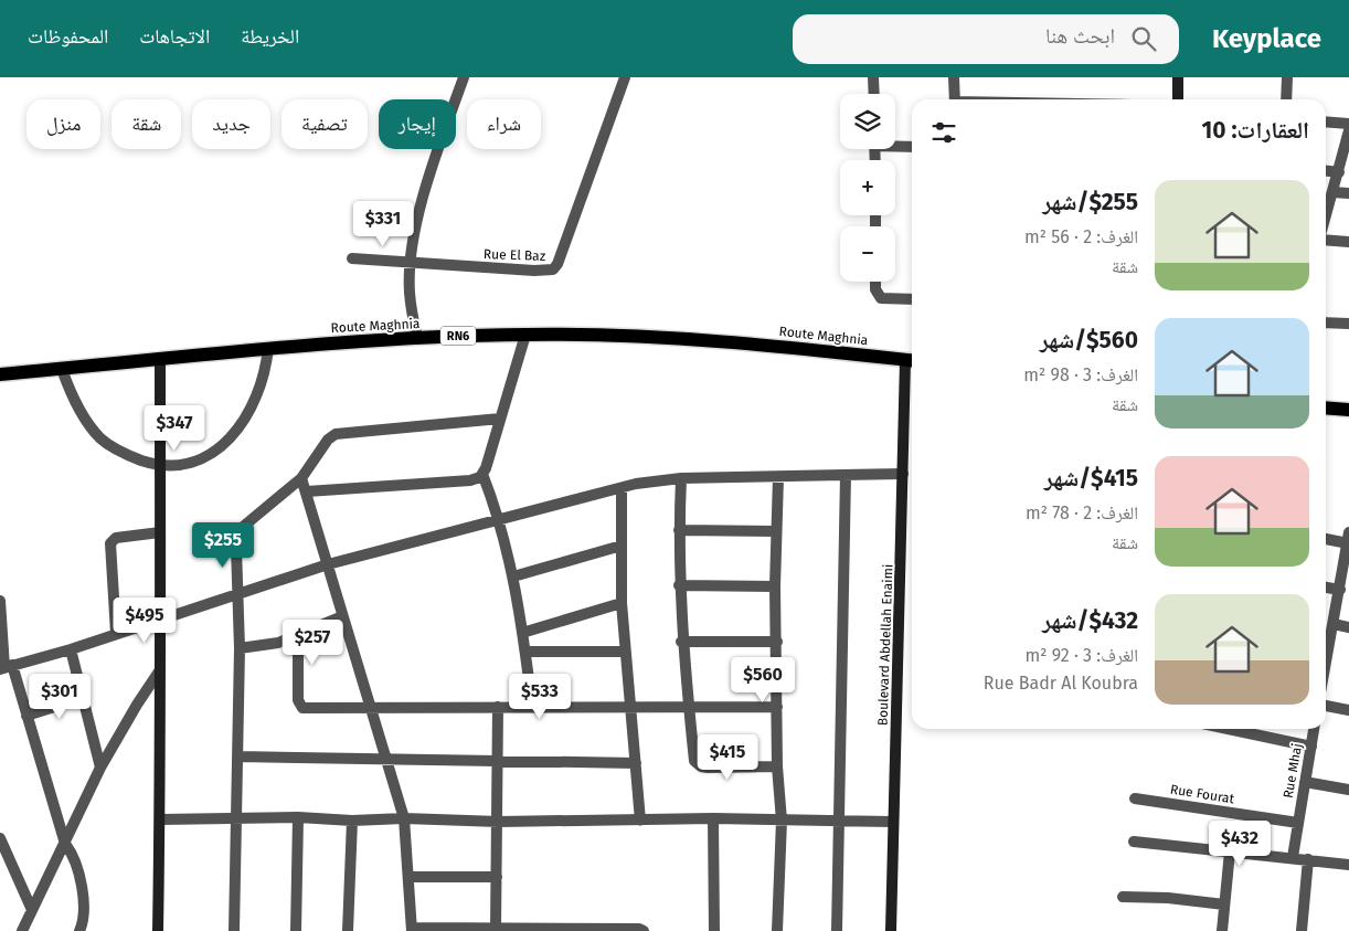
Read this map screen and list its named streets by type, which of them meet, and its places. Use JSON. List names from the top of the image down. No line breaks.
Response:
{"streets":{"main road":["Route Maghnia","RN6"],"street":["Rue El Baz","Boulevard Abdellah Enaimi","Rue Mhaj","Rue Fourat"]},"crossings":[["Route Maghnia","Boulevard Abdellah Enaimi"],["Rue Mhaj","Rue Fourat"]],"page":{"header":"Keyplace","search":"ابحث هنا","nav":["الخريطة","الاتجاهات","المحفوظات"],"map_buttons":["+","−"],"chip":["شراء","إيجار","تصفية","جديد","شقة","منزل"],"heading":"العقارات: 10","list":[{"name":"$255/شهر","note":"الغرف: 2 · 56 m² · شقة"},{"name":"$560/شهر","note":"الغرف: 3 · 98 m² · شقة"},{"name":"$415/شهر","note":"الغرف: 2 · 78 m² · شقة"},{"name":"$432/شهر","note":"الغرف: 3 · 92 m² · Rue Badr Al Koubra"}],"price":["$331","$347","$255","$495","$257","$560","$301","$533","$415","$432"]}}
